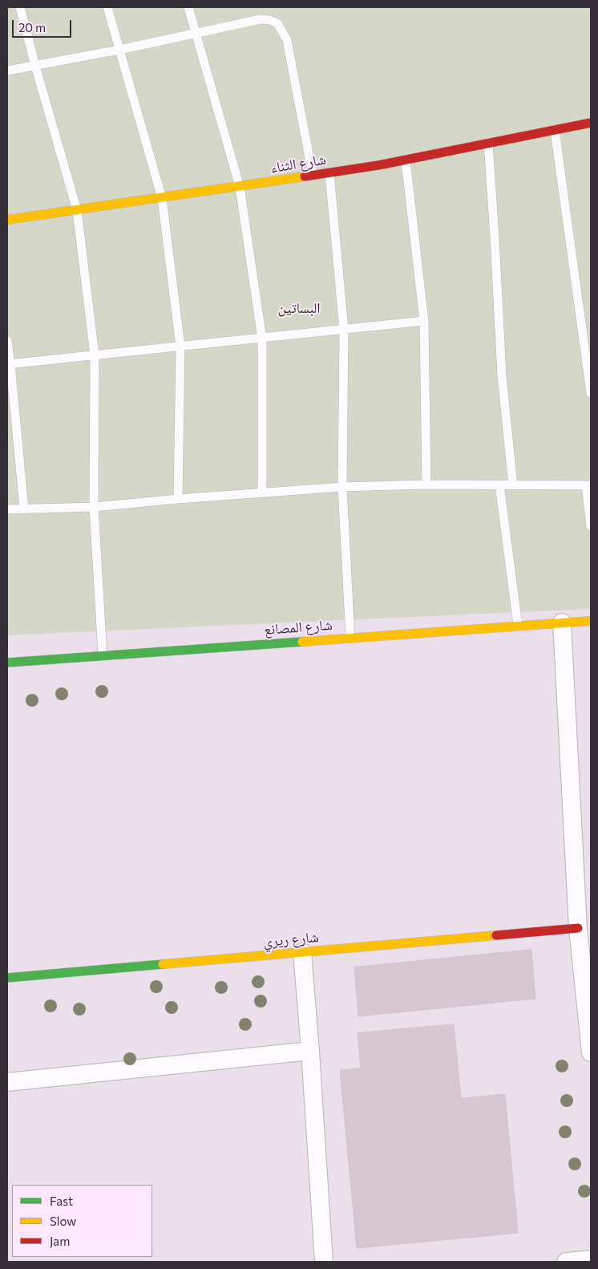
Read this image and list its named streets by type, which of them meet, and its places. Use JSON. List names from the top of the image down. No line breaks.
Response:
{"streets":{"street":["شارع الثناء","شارع المصانع","شارع ريري"]},"parks":["البساتين"],"legend":["Fast","Slow","Jam"],"scale_bar":"20 m"}
